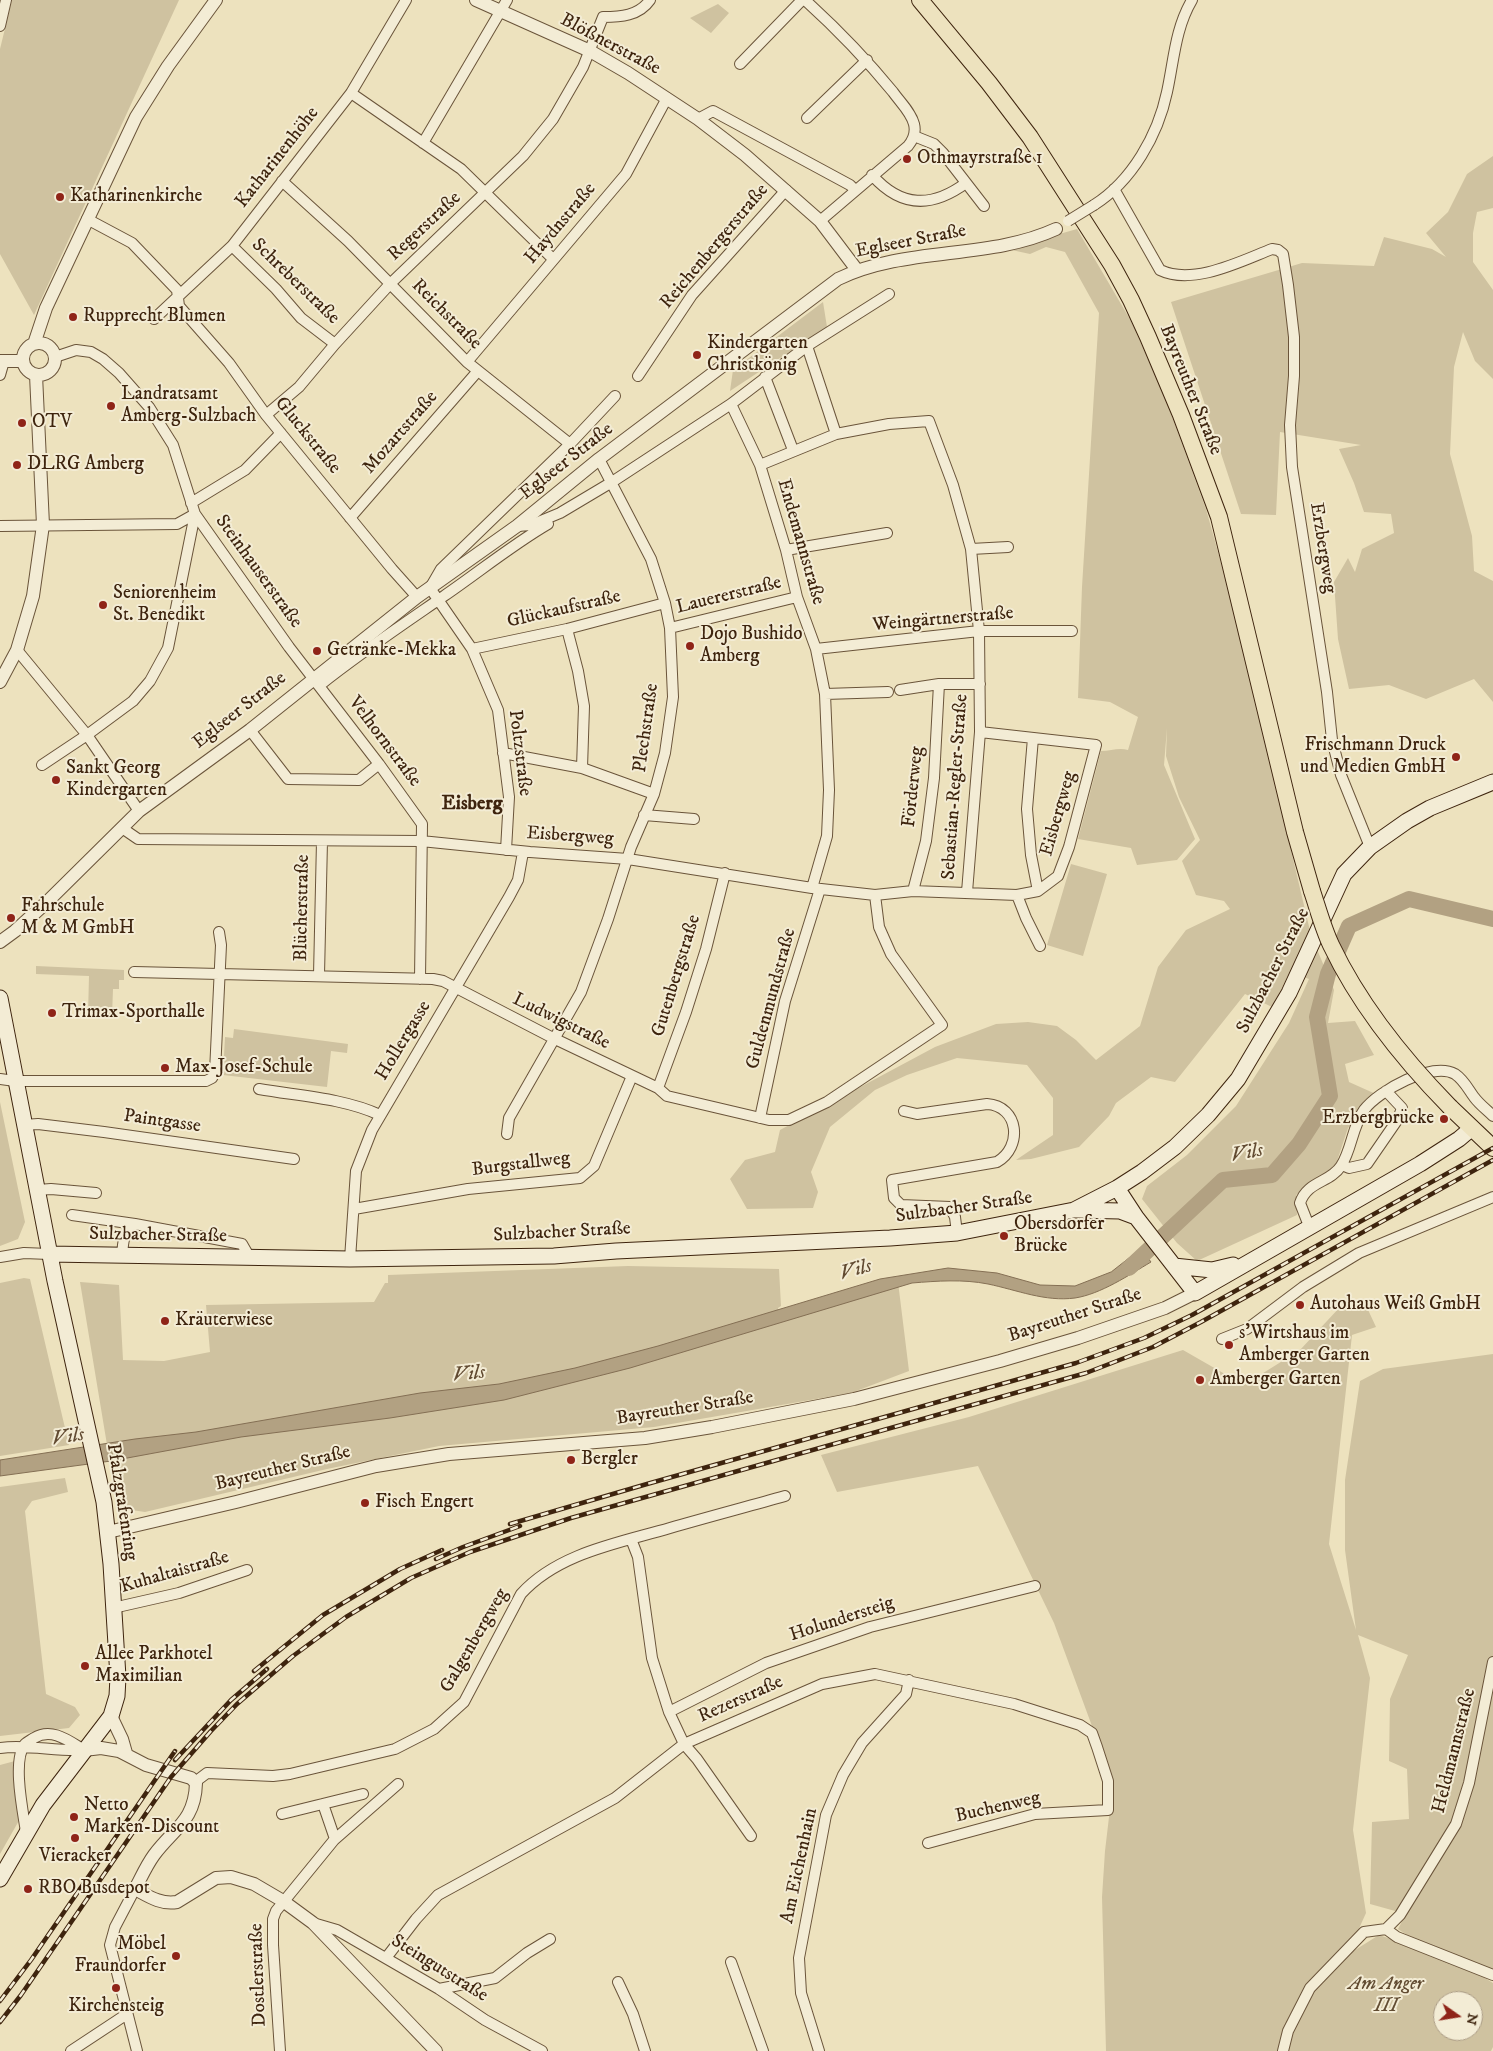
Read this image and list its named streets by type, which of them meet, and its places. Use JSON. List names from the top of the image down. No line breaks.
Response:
{"streets":{"main road":["Bayreuther Straße","Sulzbacher Straße","Pfalzgrafenring"],"street":["Blößnerstraße","Katharinenhöhe","Haydnstraße","Regerstraße","Eglseer Straße","Reichenbergerstraße","Schreberstraße","Reichstraße","Mozartstraße","Gluckstraße","Endemannstraße","Erzbergweg","Steinhauserstraße","Lauererstraße","Glückaufstraße","Weingärtnerstraße","Plechstraße","Velhornstraße","Poltzstraße","Förderweg","Sebastian-Regler-Straße","Eisbergweg","Blücherstraße","Gutenbergstraße","Guldenmundstraße","Ludwigstraße","Hollergasse","Paintgasse","Burgstallweg","Kuhaltaistraße","Holundersteig","Galgenbergweg","Rezerstraße","Heldmannstraße","Buchenweg","Am Eichenhain","Steingutstraße","Dostlerstraße"]},"crossings":[["Blößnerstraße","Haydnstraße"],["Blößnerstraße","Regerstraße"],["Blößnerstraße","Eglseer Straße"],["Blößnerstraße","Reichenbergerstraße"],["Katharinenhöhe","Schreberstraße"],["Katharinenhöhe","Reichstraße"],["Katharinenhöhe","Gluckstraße"],["Haydnstraße","Reichstraße"],["Regerstraße","Schreberstraße"],["Regerstraße","Reichstraße"],["Regerstraße","Gluckstraße"],["Eglseer Straße","Gluckstraße"],["Eglseer Straße","Endemannstraße"],["Eglseer Straße","Erzbergweg"],["Eglseer Straße","Steinhauserstraße"],["Eglseer Straße","Plechstraße"],["Eglseer Straße","Velhornstraße"],["Eglseer Straße","Poltzstraße"],["Eglseer Straße","Eisbergweg"],["Reichstraße","Mozartstraße"],["Bayreuther Straße","Pfalzgrafenring"],["Mozartstraße","Gluckstraße"],["Endemannstraße","Lauererstraße"],["Endemannstraße","Weingärtnerstraße"],["Endemannstraße","Eisbergweg"],["Endemannstraße","Guldenmundstraße"],["Erzbergweg","Sulzbacher Straße"],["Steinhauserstraße","Velhornstraße"],["Lauererstraße","Plechstraße"],["Glückaufstraße","Plechstraße"],["Glückaufstraße","Poltzstraße"],["Weingärtnerstraße","Sebastian-Regler-Straße"],["Plechstraße","Eisbergweg"],["Plechstraße","Ludwigstraße"],["Velhornstraße","Eisbergweg"],["Velhornstraße","Ludwigstraße"],["Poltzstraße","Eisbergweg"],["Förderweg","Sebastian-Regler-Straße"],["Förderweg","Eisbergweg"],["Sebastian-Regler-Straße","Eisbergweg"],["Eisbergweg","Blücherstraße"],["Eisbergweg","Gutenbergstraße"],["Eisbergweg","Guldenmundstraße"],["Eisbergweg","Ludwigstraße"],["Eisbergweg","Hollergasse"],["Blücherstraße","Ludwigstraße"],["Sulzbacher Straße","Hollergasse"],["Sulzbacher Straße","Pfalzgrafenring"],["Gutenbergstraße","Ludwigstraße"],["Guldenmundstraße","Ludwigstraße"],["Ludwigstraße","Hollergasse"],["Ludwigstraße","Burgstallweg"],["Hollergasse","Burgstallweg"],["Paintgasse","Pfalzgrafenring"],["Pfalzgrafenring","Kuhaltaistraße"],["Rezerstraße","Buchenweg"],["Rezerstraße","Am Eichenhain"],["Rezerstraße","Steingutstraße"],["Steingutstraße","Dostlerstraße"]],"districts":["Eisberg"],"water":["Vils"],"parks":["Am Anger III"],"places":["Othmayrstraße 1","Katharinenkirche","Rupprecht Blumen","Kindergarten Christkönig","Landratsamt Amberg-Sulzbach","OTV","DLRG Amberg","Seniorenheim St. Benedikt","Dojo Bushido Amberg","Getränke-Mekka","Frischmann Druck und Medien GmbH","Sankt Georg Kindergarten","Fahrschule M & M GmbH","Trimax-Sporthalle","Max-Josef-Schule","Erzbergbrücke","Obersdorfer Brücke","Autohaus Weiß GmbH","Kräuterwiese","s'Wirtshaus im Amberger Garten","Amberger Garten","Bergler","Fisch Engert","Allee Parkhotel Maximilian","Netto Marken-Discount","Vieracker","RBO Busdepot","Möbel Fraundorfer","Kirchensteig"],"north":"right"}
